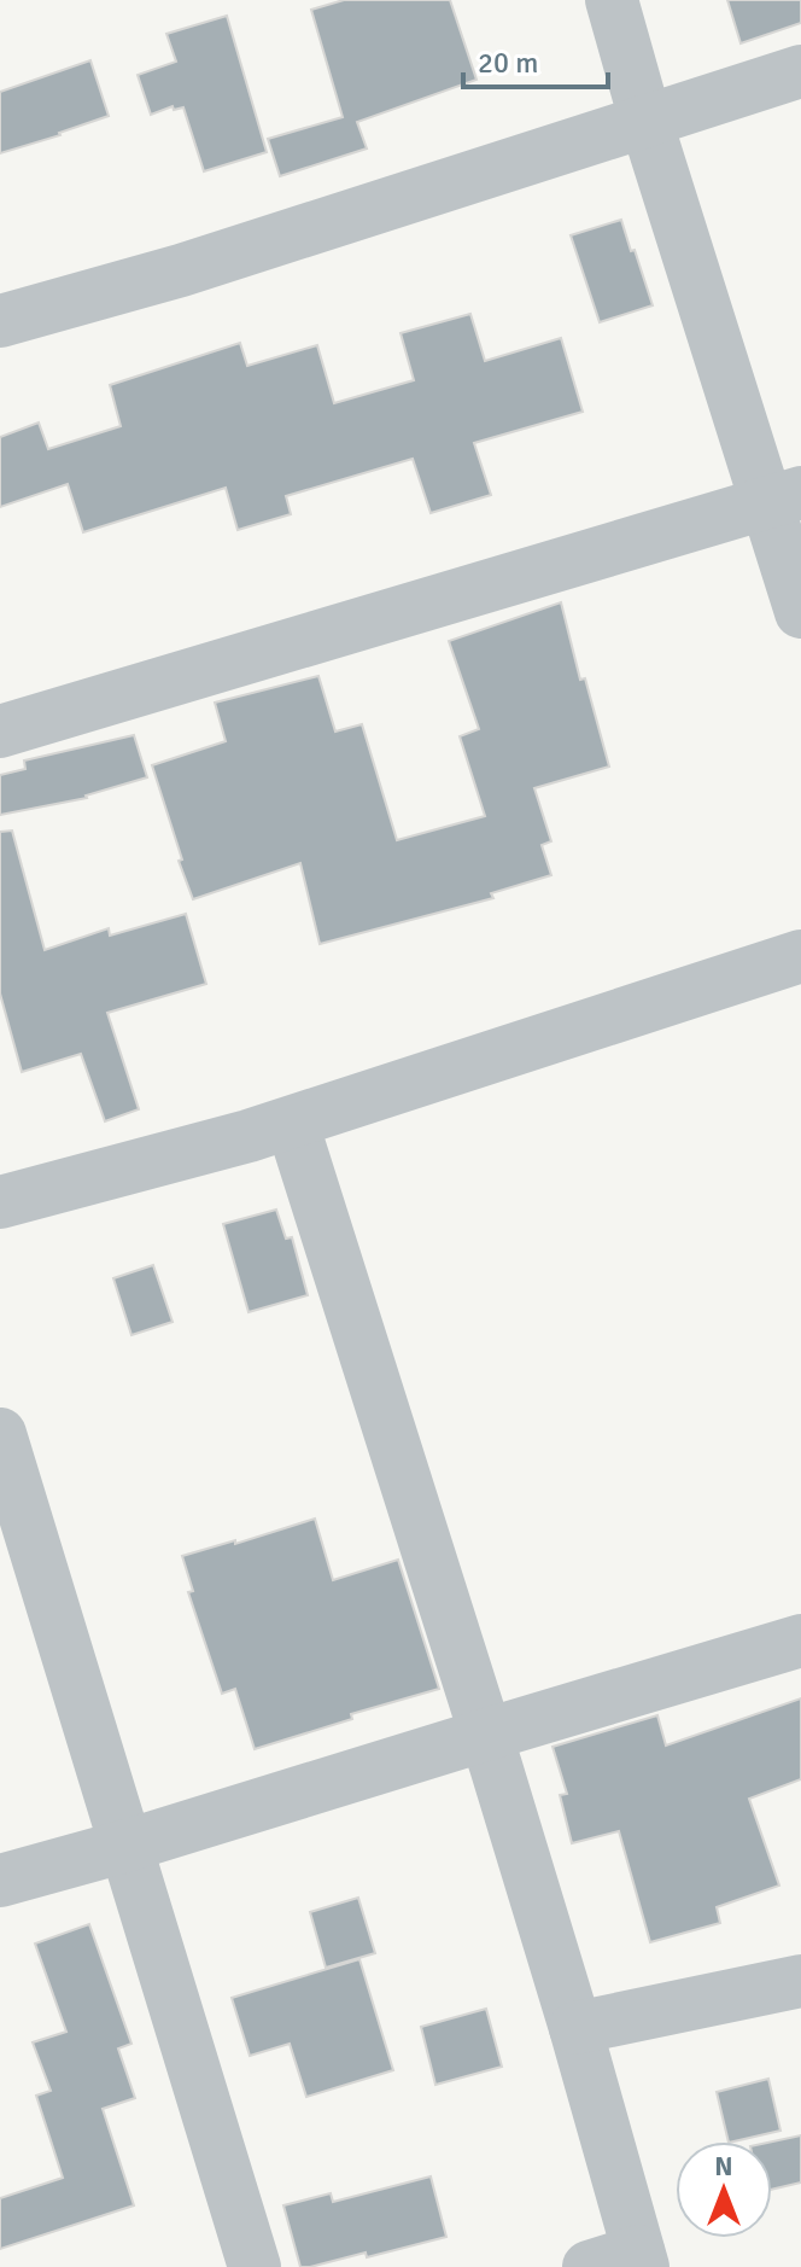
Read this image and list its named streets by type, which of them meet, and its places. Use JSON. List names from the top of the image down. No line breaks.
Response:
{"scale_bar":"20 m","north":"top"}
